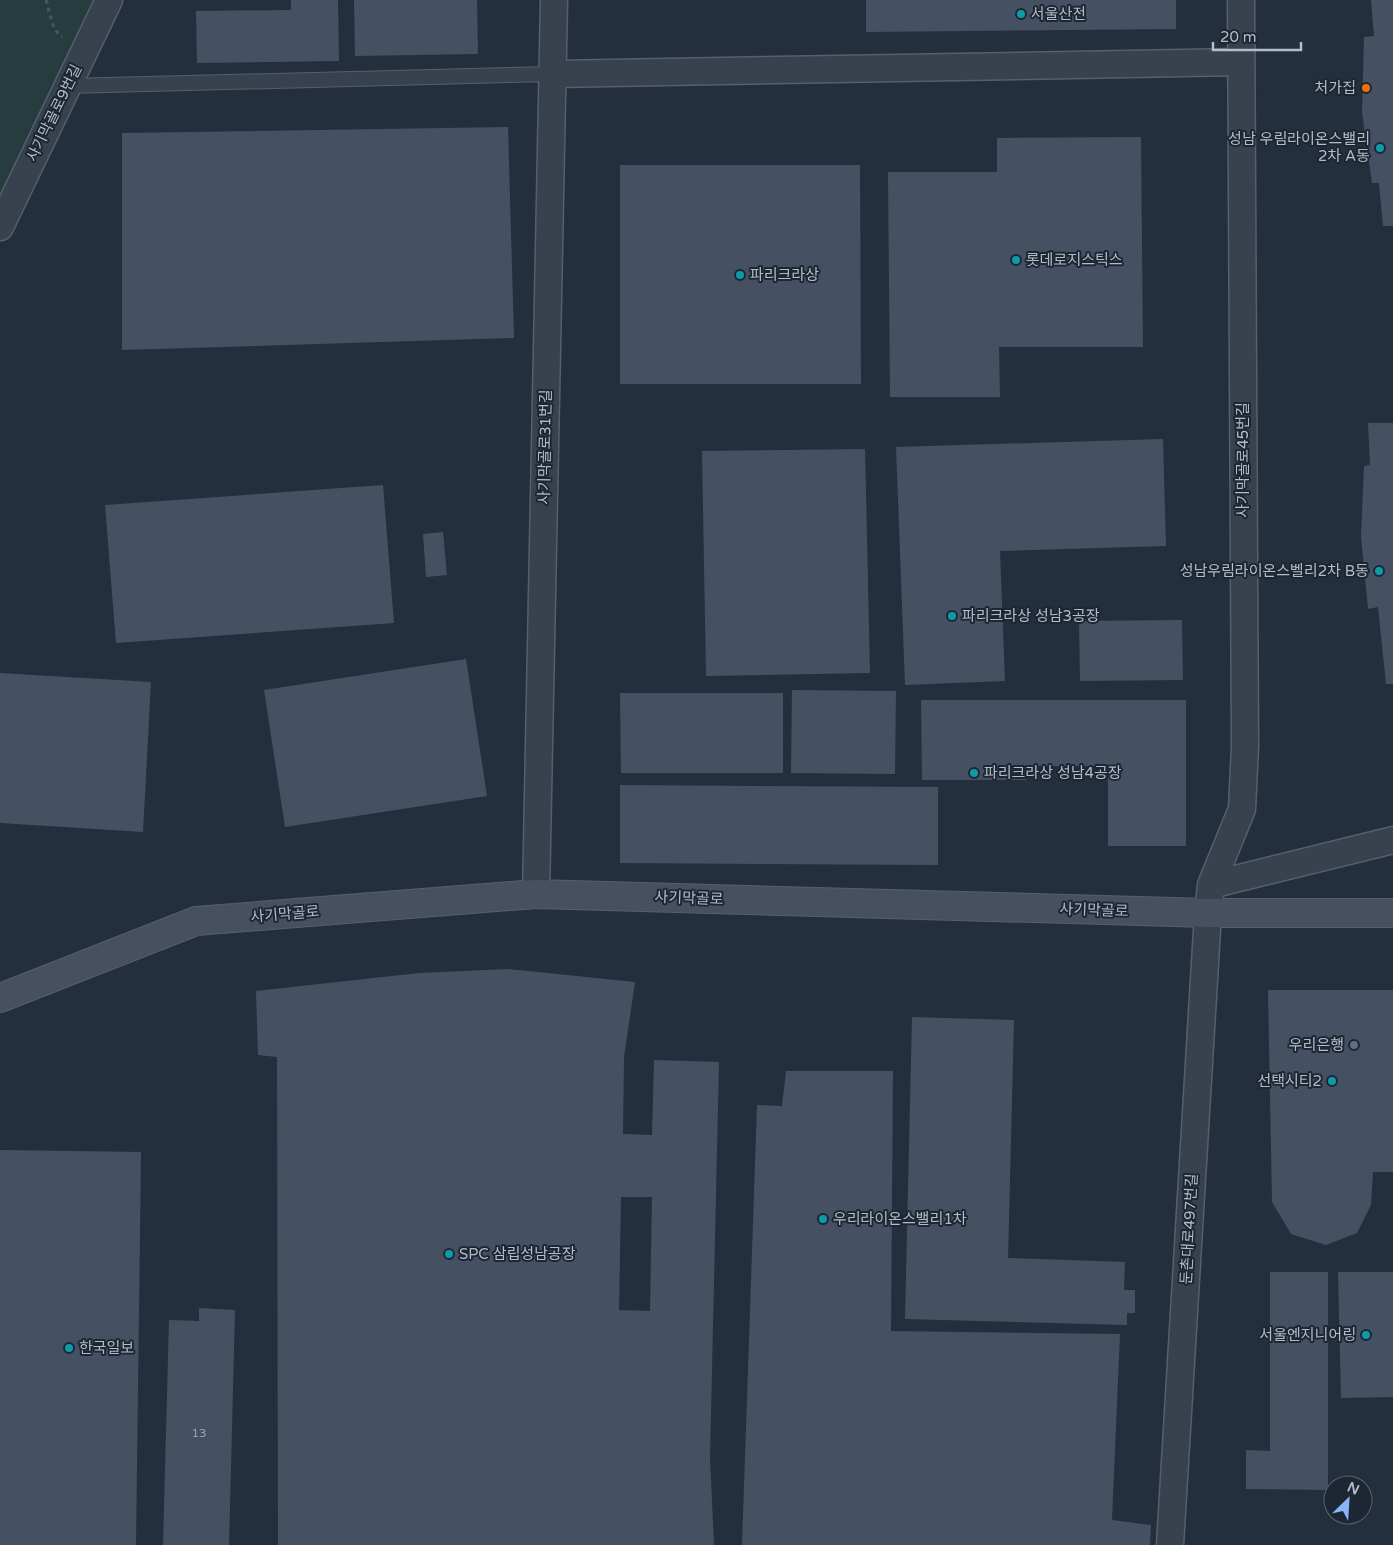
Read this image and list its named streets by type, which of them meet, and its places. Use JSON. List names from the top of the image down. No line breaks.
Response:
{"streets":{"street":["사기막골로9번길","사기막골로31번길","사기막골로45번길","사기막골로","둔촌대로497번길"]},"crossings":[["사기막골로31번길","사기막골로"],["사기막골로45번길","사기막골로"],["사기막골로45번길","둔촌대로497번길"],["사기막골로","둔촌대로497번길"]],"places":["서울산전","처가집","성남 우림라이온스밸리 2차 A동","롯데로지스틱스","파리크라상","성남우림라이온스벨리2차 B동","파리크라상 성남3공장","파리크라상 성남4공장","우리은행","선택시티2","우리라이온스밸리1차","SPC 삼립성남공장","서울엔지니어링","한국일보"],"house_numbers":["13"],"scale_bar":"20 m","north":"top right"}
